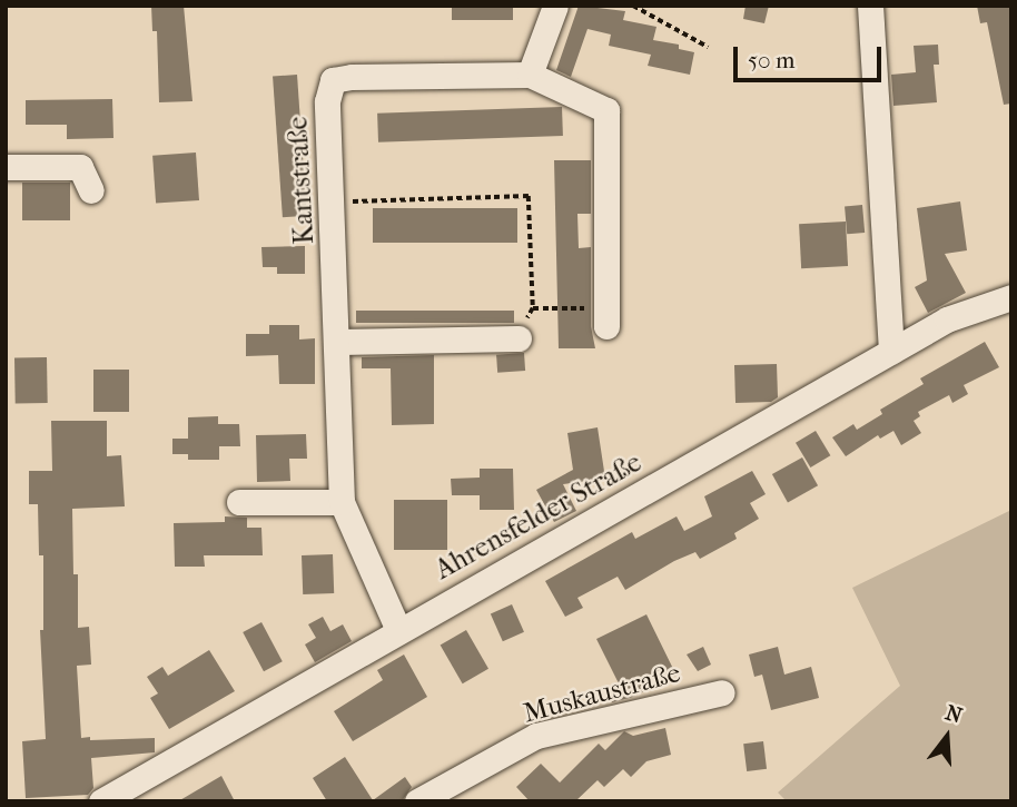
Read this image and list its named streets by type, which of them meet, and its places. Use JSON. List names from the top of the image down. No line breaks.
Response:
{"streets":{"street":["Kantstraße","Ahrensfelder Straße","Muskaustraße"]},"crossings":[["Kantstraße","Ahrensfelder Straße"]],"scale_bar":"50 m","north":"top"}
